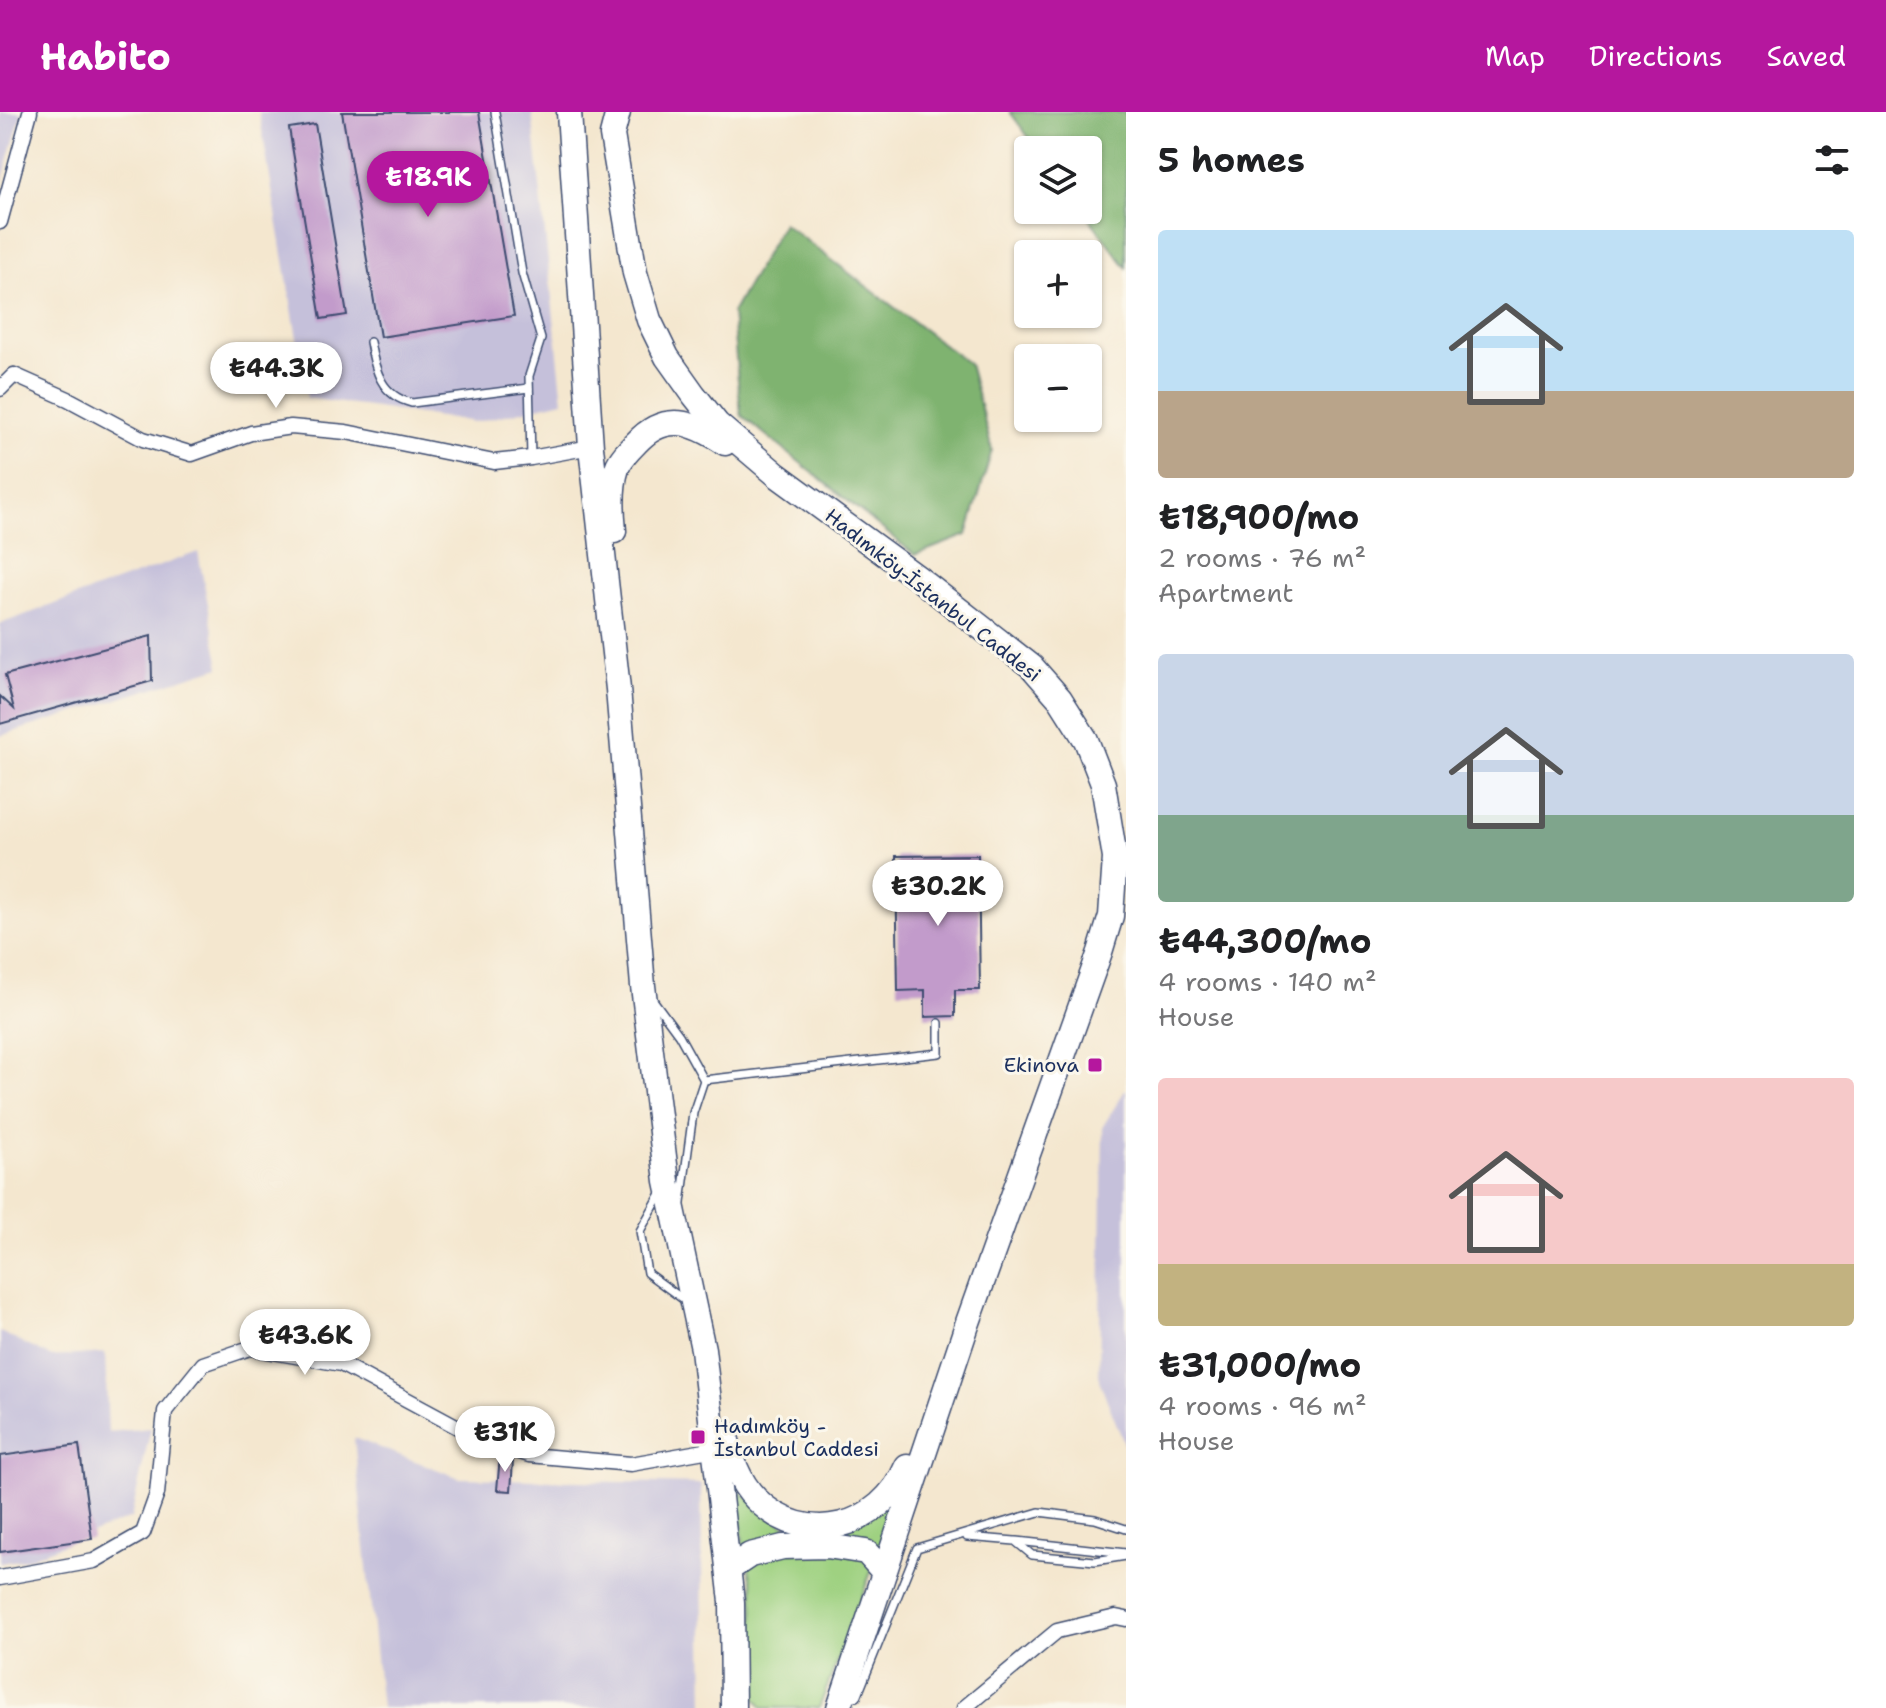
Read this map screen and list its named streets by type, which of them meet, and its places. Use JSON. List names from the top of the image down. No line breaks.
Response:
{"streets":{"main road":["Hadımköy-İstanbul Caddesi"]},"places":{"transit":["Ekinova","Hadımköy - İstanbul Caddesi"]},"page":{"header":"Habito","nav":["Map","Directions","Saved"],"heading":"5 homes","map_buttons":["+","−"],"price":["₺18.9K","₺44.3K","₺30.2K","₺43.6K","₺31K"],"list":[{"name":"₺18,900/mo","note":"2 rooms · 76 m² · Apartment"},{"name":"₺44,300/mo","note":"4 rooms · 140 m² · House"},{"name":"₺31,000/mo","note":"4 rooms · 96 m² · House"}]}}
